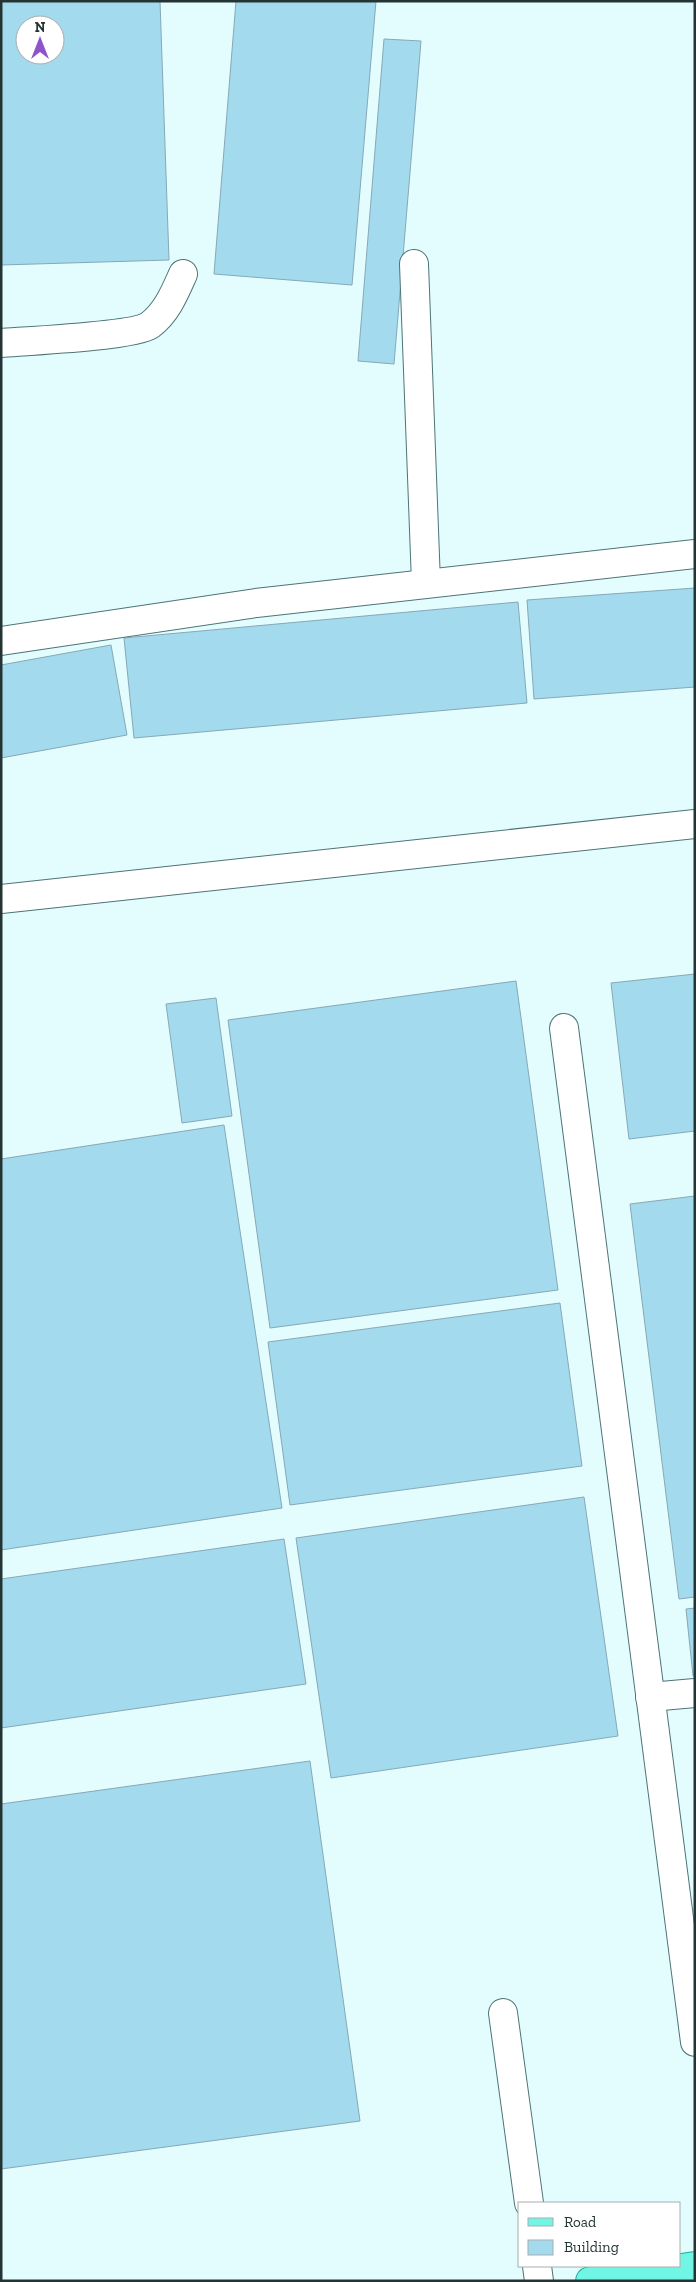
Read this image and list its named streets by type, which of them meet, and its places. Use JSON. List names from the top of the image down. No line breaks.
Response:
{"legend":["Road","Building"],"north":"top"}
